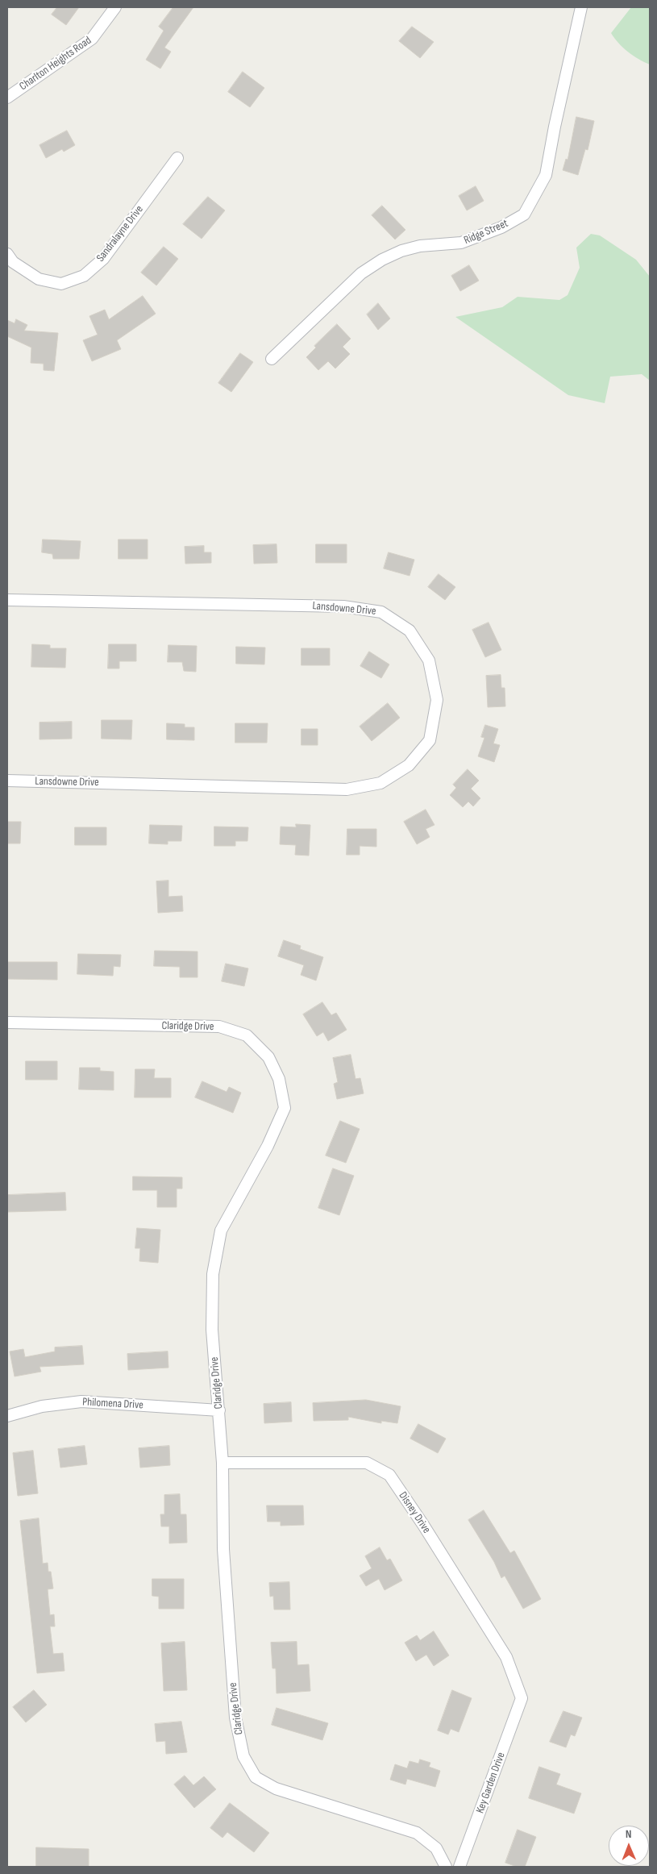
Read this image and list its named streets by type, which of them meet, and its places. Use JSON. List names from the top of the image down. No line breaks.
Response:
{"streets":{"street":["Charlton Heights Road","Ridge Street","Sandralayne Drive","Lansdowne Drive","Claridge Drive","Philomena Drive","Disney Drive","Key Garden Drive"]},"crossings":[["Claridge Drive","Philomena Drive"],["Claridge Drive","Disney Drive"],["Disney Drive","Key Garden Drive"]],"north":"top"}
